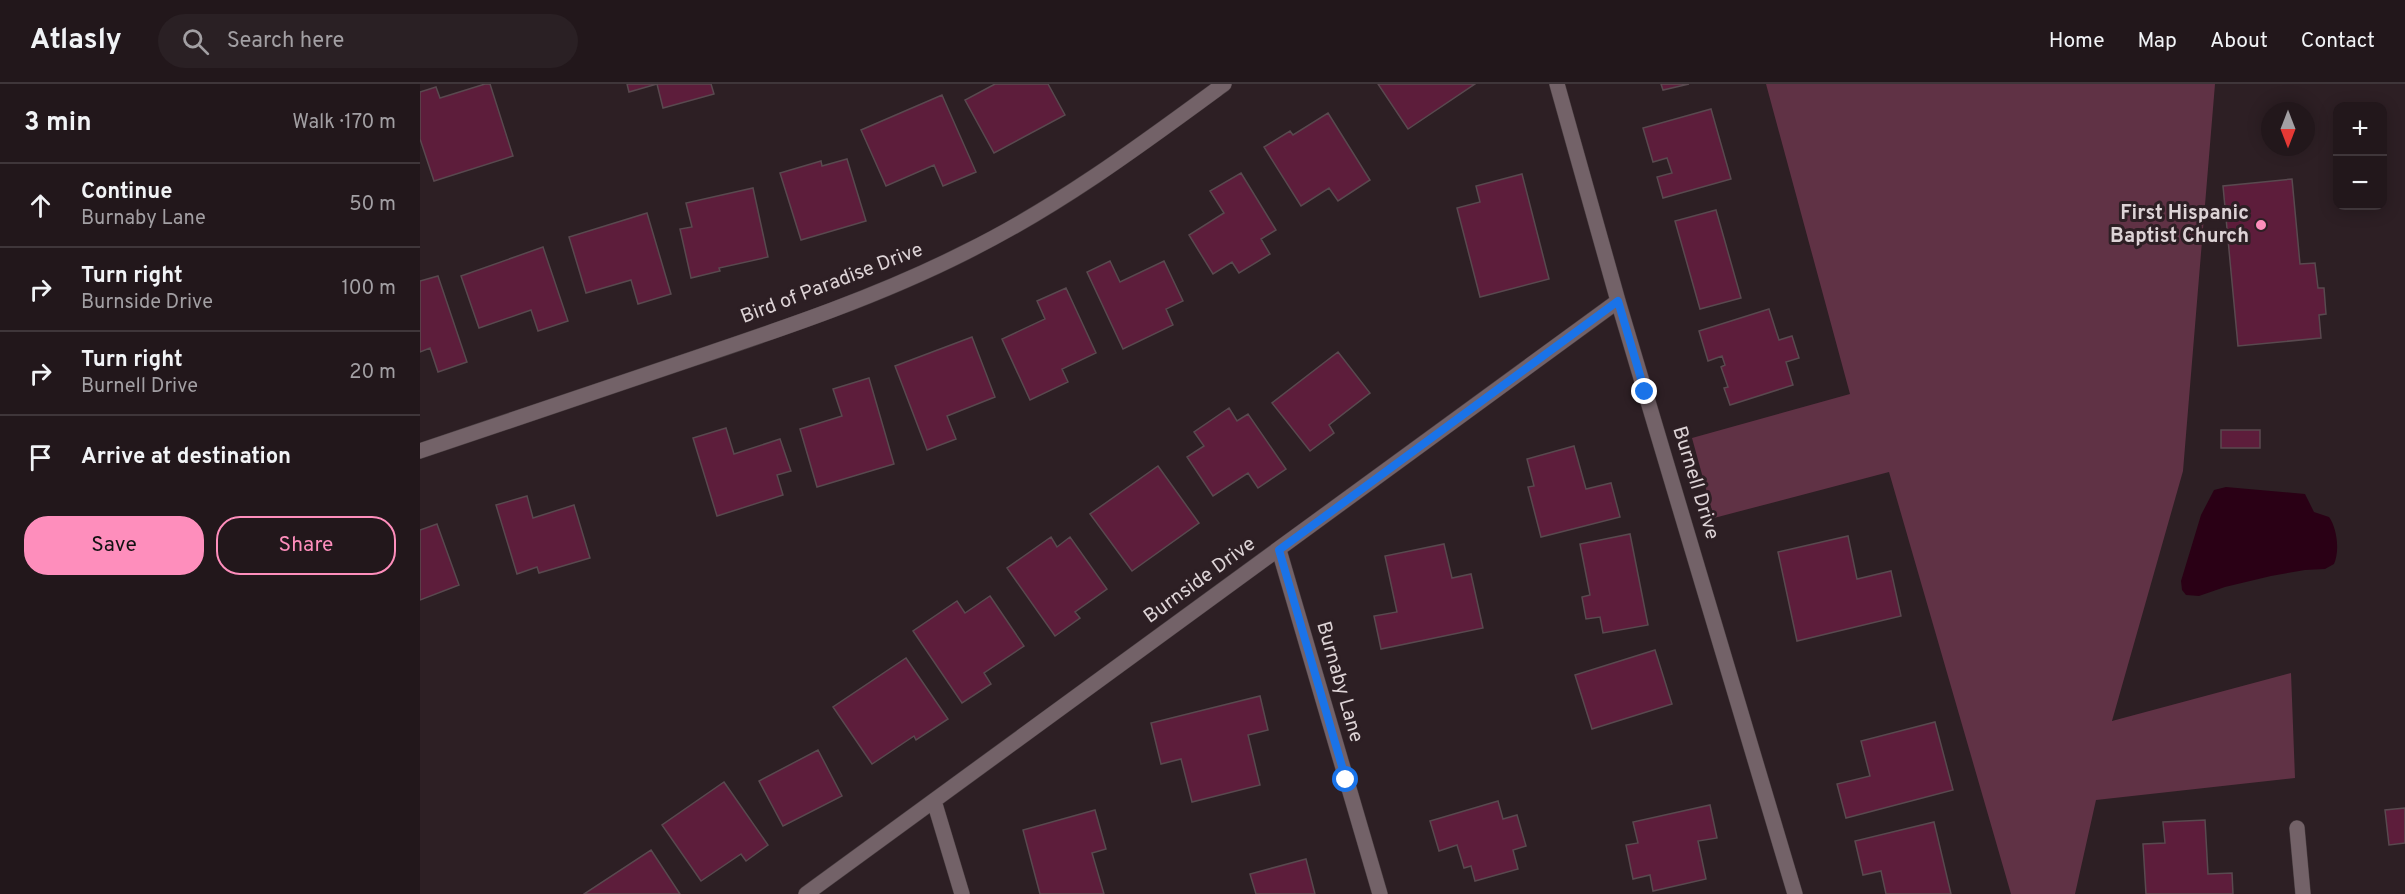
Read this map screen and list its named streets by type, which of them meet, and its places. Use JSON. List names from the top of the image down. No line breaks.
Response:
{"streets":{"street":["Bird of Paradise Drive","Burnell Drive","Burnside Drive","Burnaby Lane"]},"crossings":[["Burnell Drive","Burnside Drive"],["Burnside Drive","Burnaby Lane"]],"places":["First Hispanic Baptist Church"],"north":"bottom","page":{"header":"Atlasly","search":"Search here","nav":["Home","Map","About","Contact"],"heading":["3 min","Walk · 170 m"],"map_buttons":["+","−"],"list":[["Continue","Burnaby Lane","50 m"],["Turn right","Burnside Drive","100 m"],["Turn right","Burnell Drive","20 m"],"Arrive at destination"],"buttons":["Save","Share"]}}
